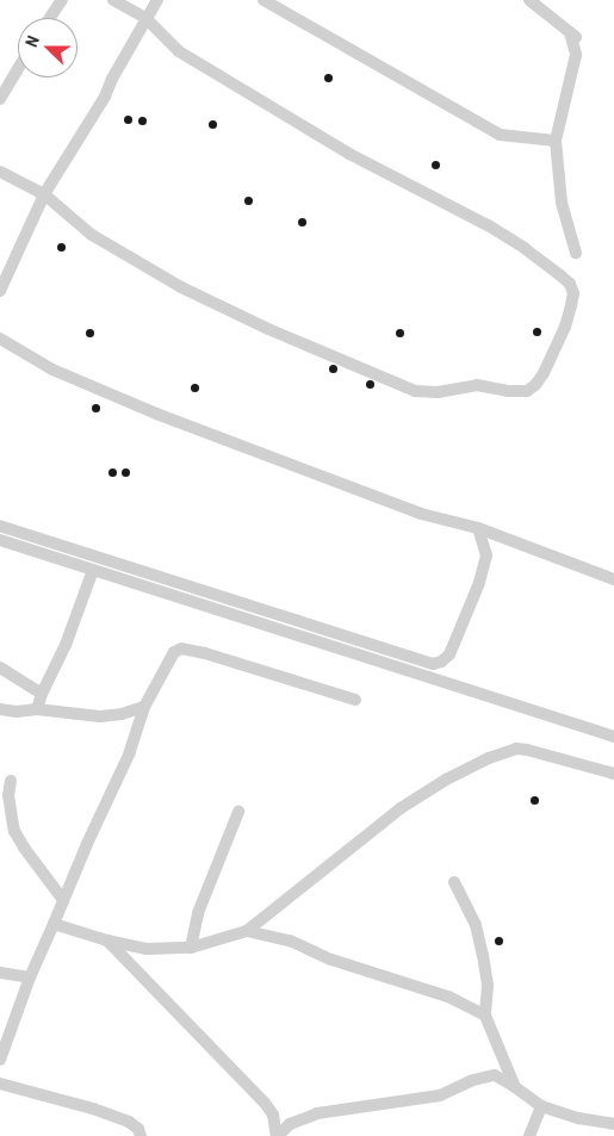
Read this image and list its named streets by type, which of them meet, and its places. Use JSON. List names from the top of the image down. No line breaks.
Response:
{"north":"left"}
